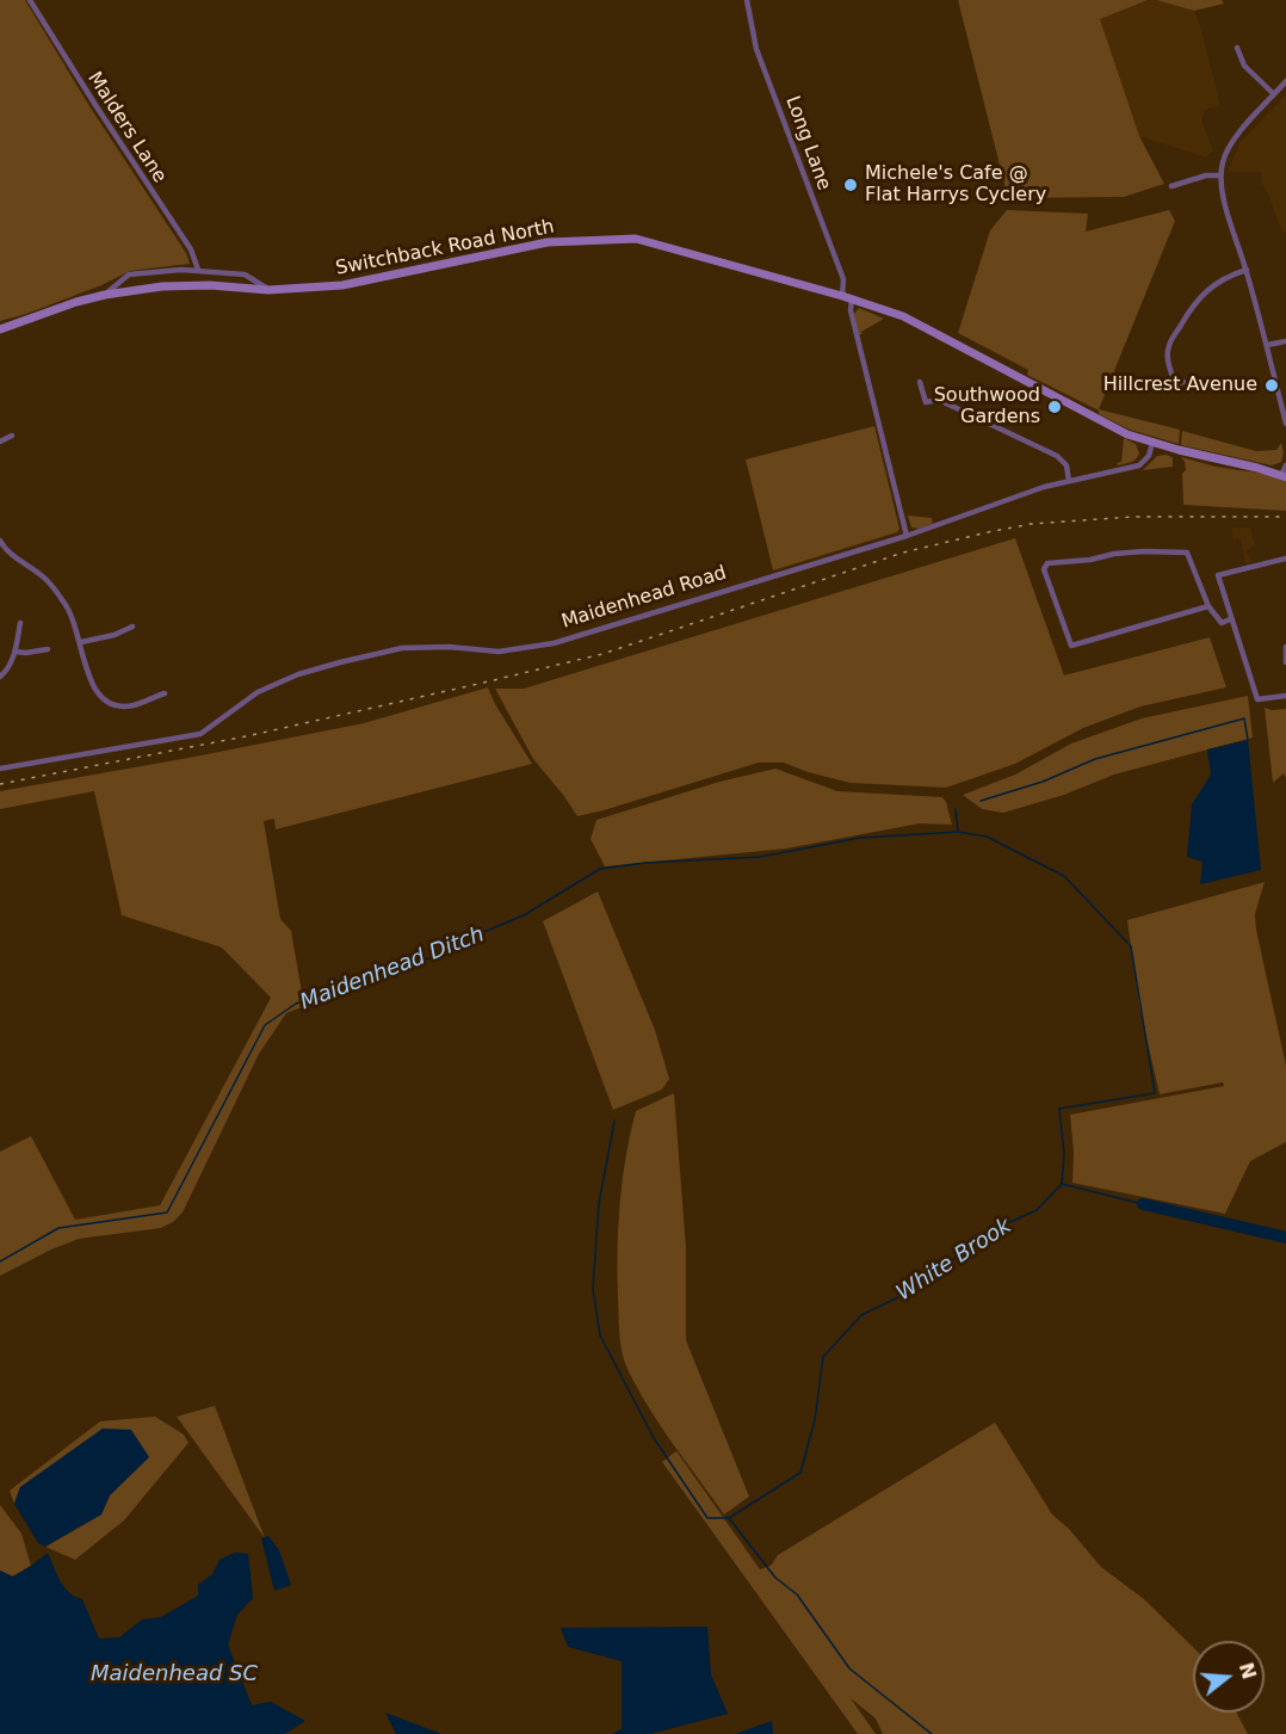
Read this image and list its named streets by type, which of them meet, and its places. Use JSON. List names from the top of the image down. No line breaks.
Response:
{"streets":{"main road":["Switchback Road North"],"street":["Malders Lane","Long Lane","Maidenhead Road"]},"crossings":[["Long Lane","Switchback Road North"],["Long Lane","Maidenhead Road"],["Switchback Road North","Maidenhead Road"]],"water":["Maidenhead Ditch","White Brook","Maidenhead SC"],"places":["Michele's Cafe @ Flat Harrys Cyclery","Hillcrest Avenue","Southwood Gardens"],"north":"right"}
